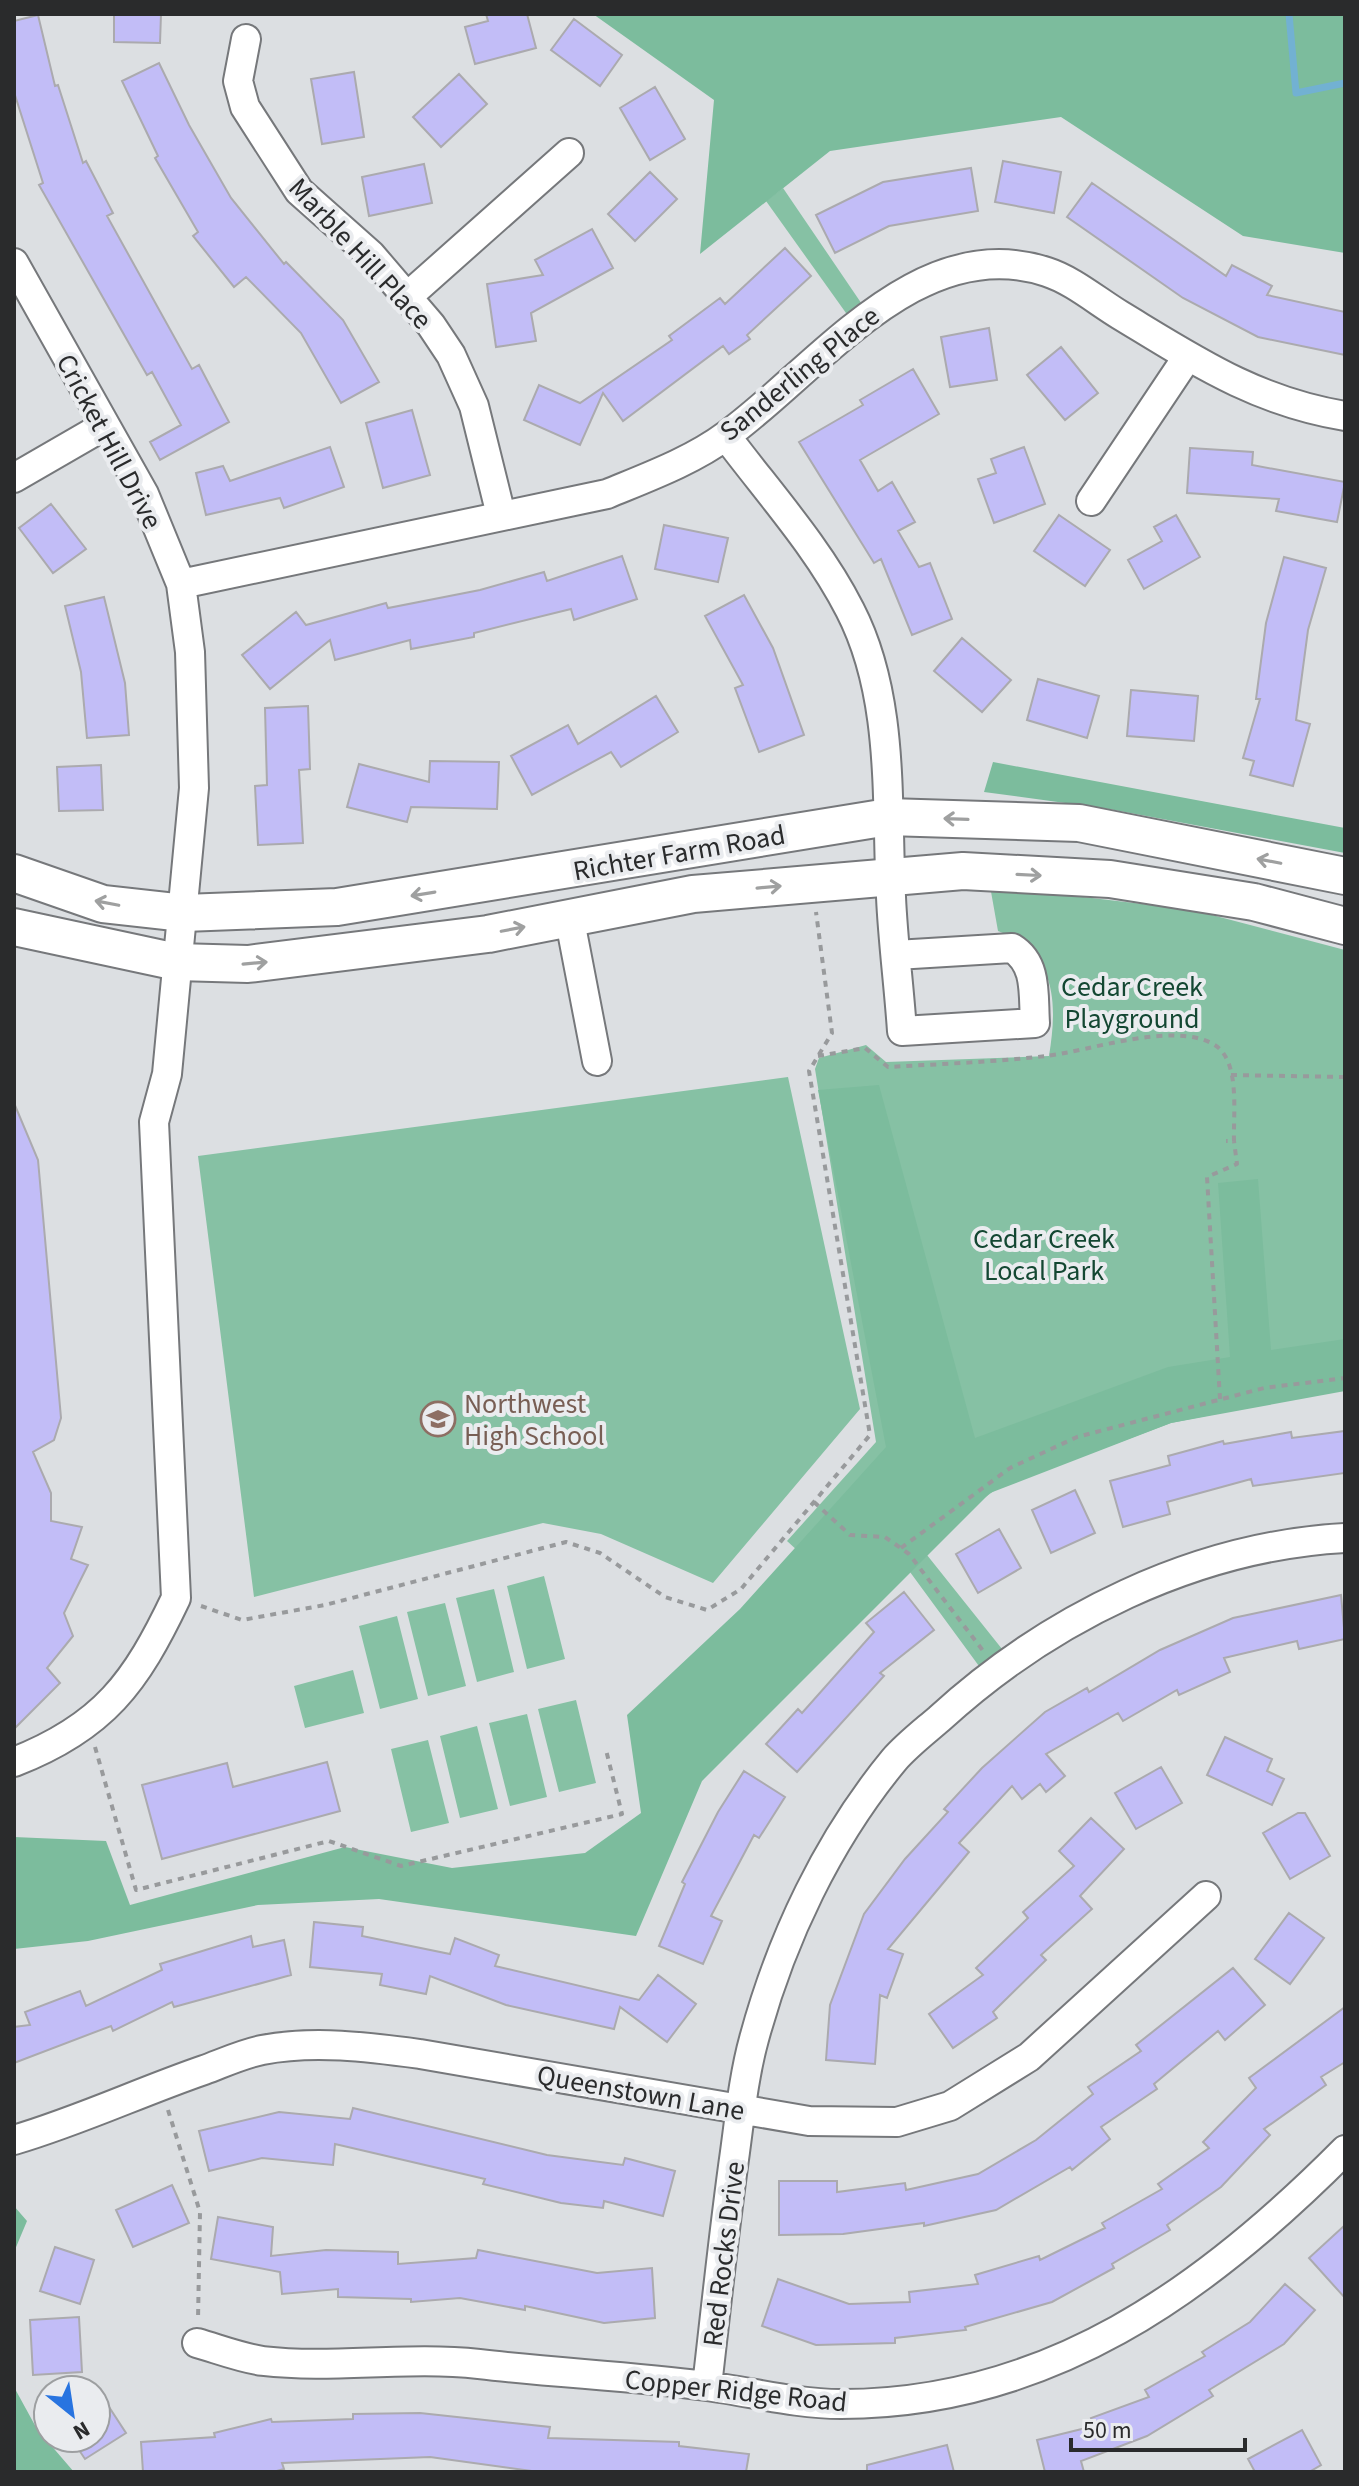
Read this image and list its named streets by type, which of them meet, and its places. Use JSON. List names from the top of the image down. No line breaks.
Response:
{"streets":{"main road":["Richter Farm Road"],"street":["Marble Hill Place","Sanderling Place","Cricket Hill Drive","Queenstown Lane","Red Rocks Drive","Copper Ridge Road"]},"crossings":[["Marble Hill Place","Sanderling Place"],["Sanderling Place","Cricket Hill Drive"],["Cricket Hill Drive","Richter Farm Road"],["Queenstown Lane","Red Rocks Drive"],["Red Rocks Drive","Copper Ridge Road"]],"parks":["Cedar Creek Playground","Cedar Creek Local Park"],"places":{"school or university":["Northwest High School"]},"scale_bar":"50 m","north":"bottom right"}
